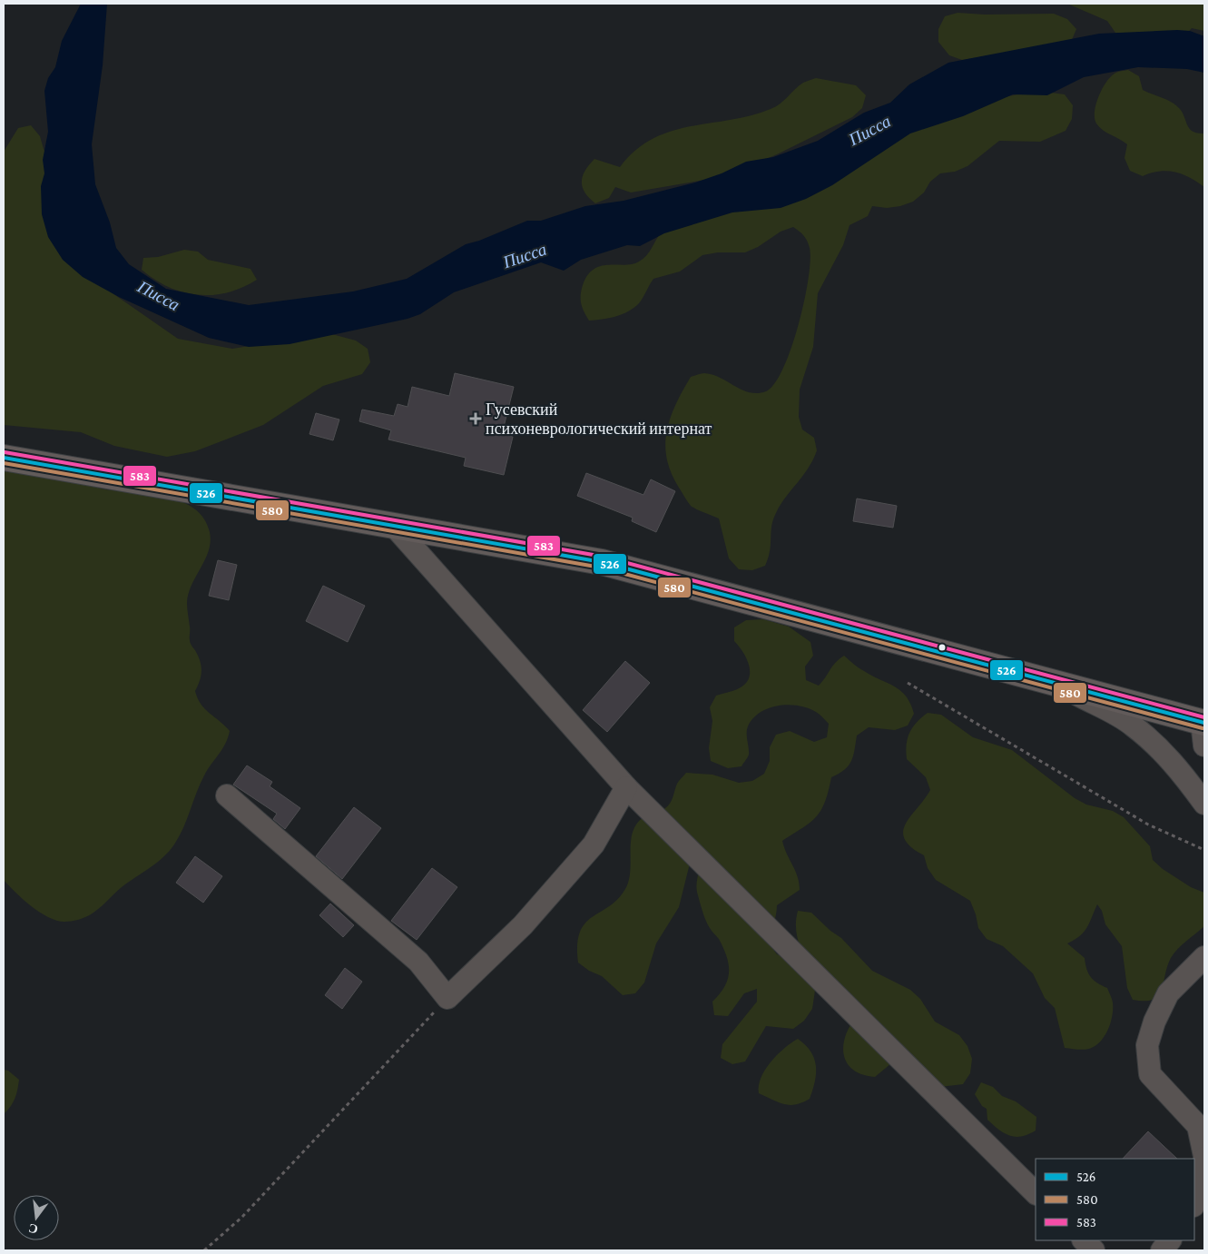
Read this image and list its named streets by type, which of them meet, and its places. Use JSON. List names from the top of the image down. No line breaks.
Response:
{"water":["Писса"],"places":{"health":["Гусевский психоневрологический интернат"]},"lines":["transit line 583","transit line 526","transit line 580"],"legend":["526","580","583"],"north":"bottom"}
